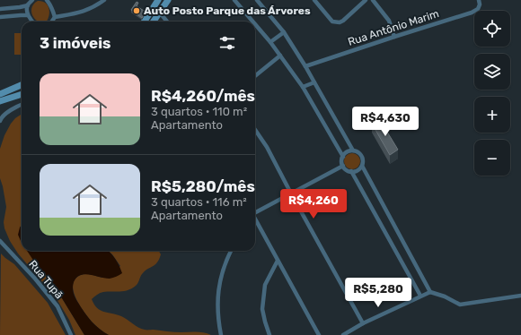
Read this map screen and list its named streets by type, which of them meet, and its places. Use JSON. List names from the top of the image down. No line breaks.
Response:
{"streets":{"street":["Rua Antônio Marim","Rua Tupã"]},"places":["Auto Posto Parque das Árvores"],"page":{"map_buttons":["+","−"],"heading":"3 imóveis","list":[{"name":"R$4,260/mês","note":"3 quartos · 110 m² · Apartamento"},{"name":"R$5,280/mês","note":"3 quartos · 116 m² · Apartamento"}],"price":["R$4,630","R$4,260","R$5,280"]}}
